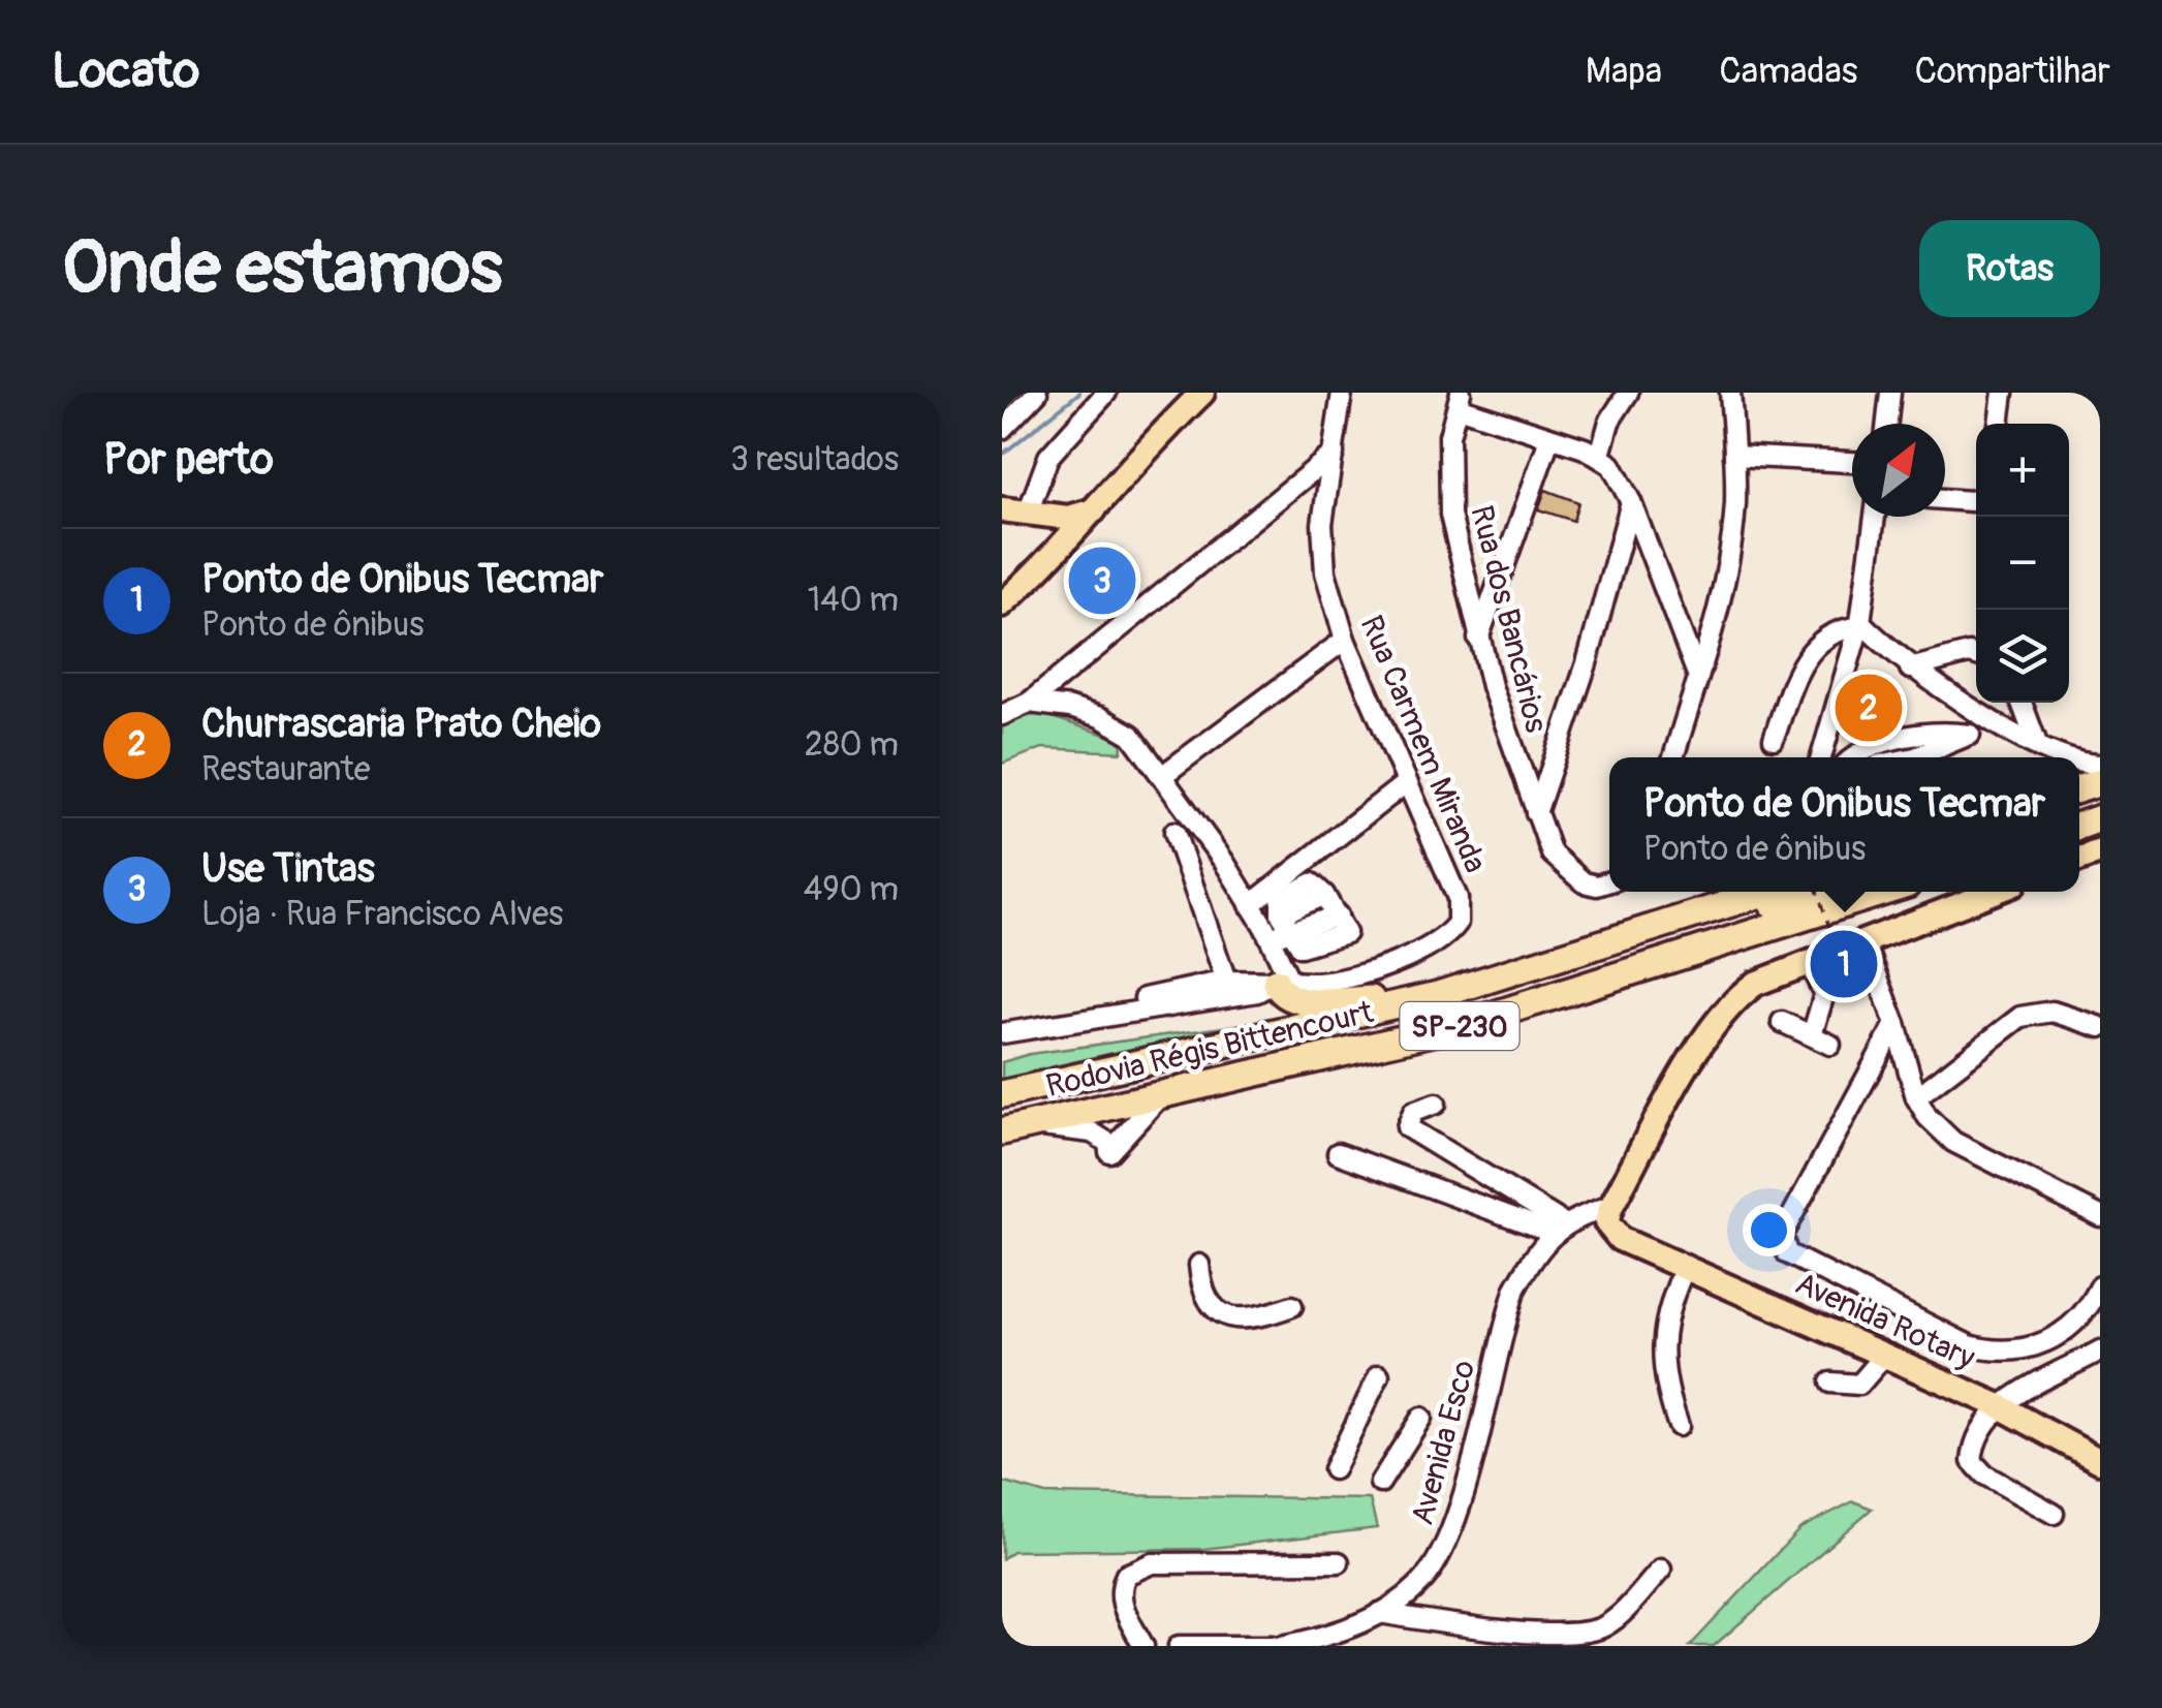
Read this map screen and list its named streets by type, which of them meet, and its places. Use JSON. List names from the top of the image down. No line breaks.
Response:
{"streets":{"highway":["SP-230","Rodovia Régis Bittencourt"],"main road":["Avenida Rotary"],"street":["Rua dos Bancários","Rua Carmem Miranda","Avenida Esco"]},"north":"top right","page":{"header":"Locato","nav":["Mapa","Camadas","Compartilhar"],"buttons":"Rotas","title":"Onde estamos","heading":["Por perto","3 resultados"],"map_buttons":["+","−"],"list":[{"mark":"1","name":"Ponto de Onibus Tecmar","note":"Ponto de ônibus","value":"140 m"},{"mark":"2","name":"Churrascaria Prato Cheio","note":"Restaurante","value":"280 m"},{"mark":"3","name":"Use Tintas","note":"Loja · Rua Francisco Alves","value":"490 m"}],"pins":["3","2","1"],"popup":["Ponto de Onibus Tecmar","Ponto de ônibus"]}}
